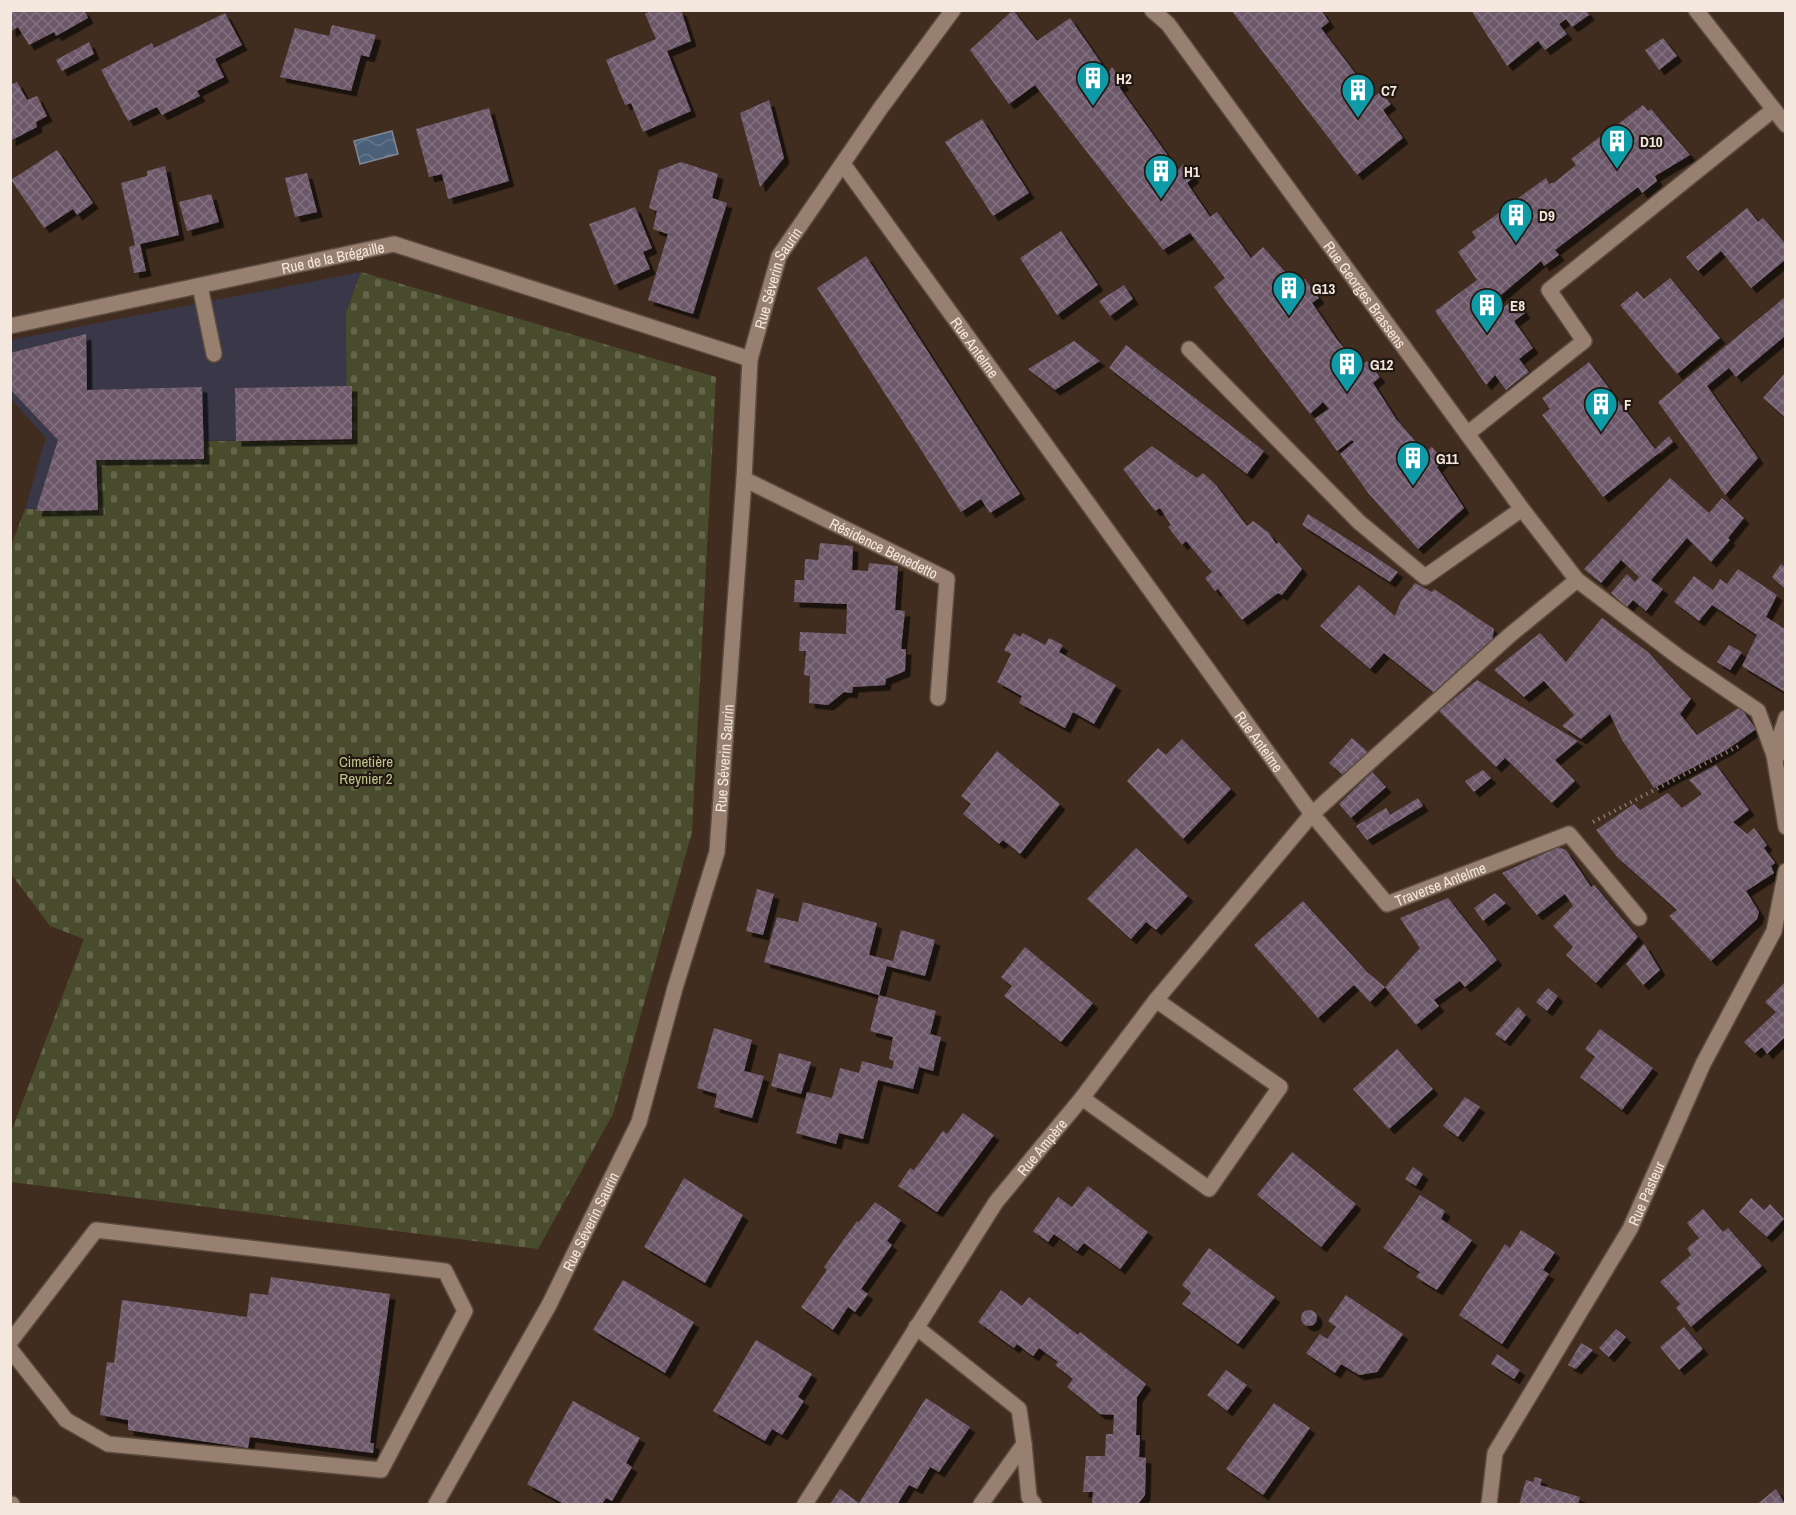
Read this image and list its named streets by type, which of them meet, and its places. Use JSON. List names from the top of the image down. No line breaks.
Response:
{"streets":{"street":["Rue de la Brégaille","Rue Séverin Saurin","Rue Georges Brassens","Rue Antelme","Résidence Benedetto","Traverse Antelme","Rue Ampère","Rue Pasteur"]},"crossings":[["Rue de la Brégaille","Rue Séverin Saurin"],["Rue Séverin Saurin","Rue Antelme"],["Rue Séverin Saurin","Résidence Benedetto"],["Rue Antelme","Traverse Antelme"],["Rue Antelme","Rue Ampère"],["Traverse Antelme","Rue Ampère"]],"parks":["Cimetière Reynier 2"],"places":{"building":["H2","C7","D10","H1","D9","G13","E8","G12","F","G11"]}}
